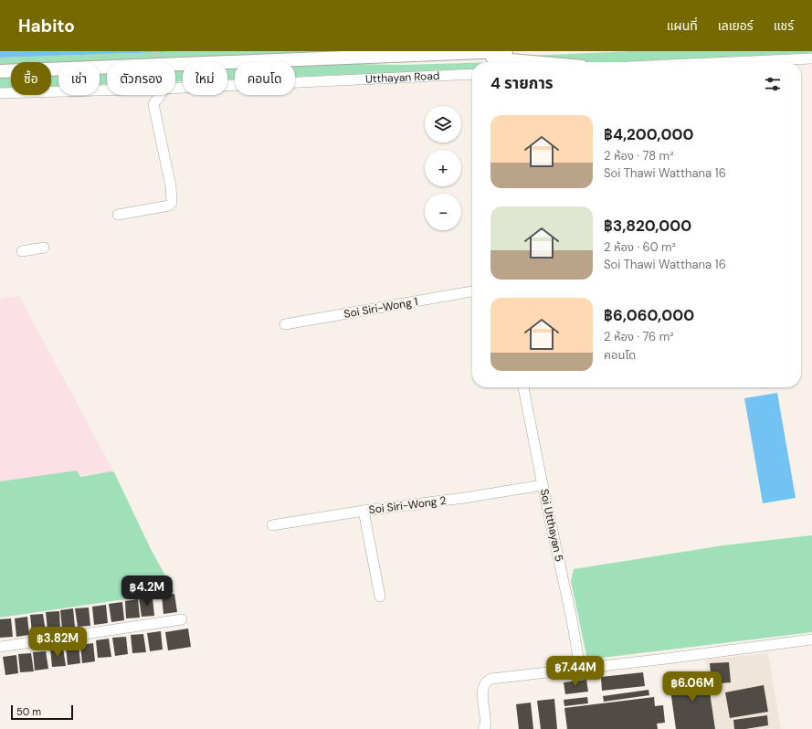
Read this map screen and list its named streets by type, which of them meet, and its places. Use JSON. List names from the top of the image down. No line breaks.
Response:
{"streets":{"main road":["Utthayan Road"],"street":["Soi Siri-Wong 1","Soi Siri-Wong 2","Soi Utthayan 5"]},"crossings":[["Soi Siri-Wong 2","Soi Utthayan 5"]],"scale_bar":"50 m","page":{"header":"Habito","nav":["แผนที่","เลเยอร์","แชร์"],"chip":["ซื้อ","เช่า","ตัวกรอง","ใหม่","คอนโด"],"heading":"4 รายการ","map_buttons":["+","−"],"list":[{"name":"฿4,200,000","note":"2 ห้อง · 78 m² · Soi Thawi Watthana 16"},{"name":"฿3,820,000","note":"2 ห้อง · 60 m² · Soi Thawi Watthana 16"},{"name":"฿6,060,000","note":"2 ห้อง · 76 m² · คอนโด"}],"price":["฿4.2M","฿3.82M","฿7.44M","฿6.06M"],"scale":"50 m"}}
